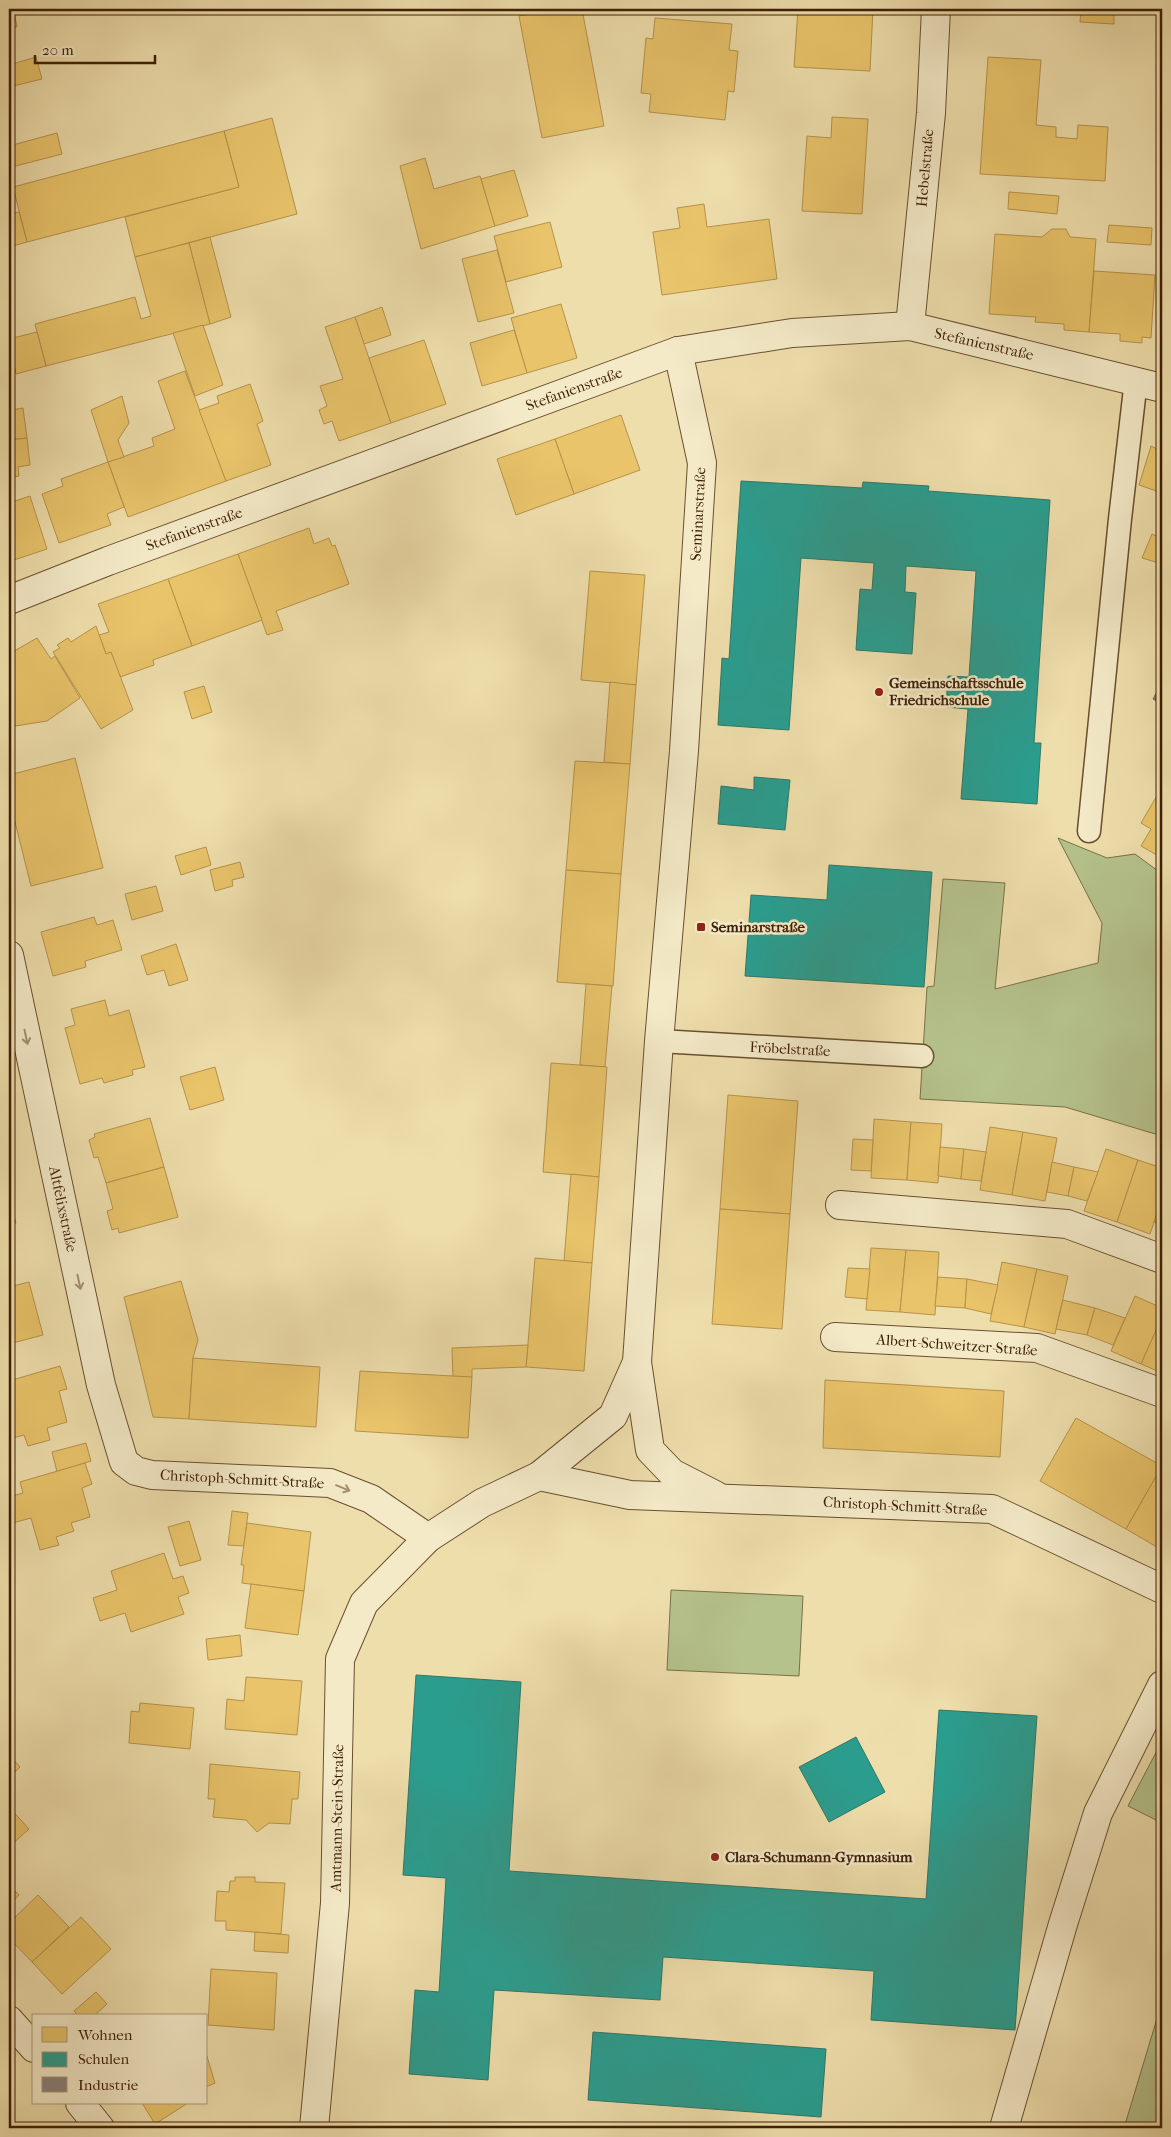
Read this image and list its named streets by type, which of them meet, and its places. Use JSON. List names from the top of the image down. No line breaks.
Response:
{"streets":{"street":["Hebelstraße","Stefanienstraße","Seminarstraße","Altfelixstraße","Albert-Schweitzer-Straße","Christoph-Schmitt-Straße","Amtmann-Stein-Straße"],"lane":["Fröbelstraße"]},"crossings":[["Hebelstraße","Stefanienstraße"],["Stefanienstraße","Seminarstraße"],["Seminarstraße","Fröbelstraße"],["Seminarstraße","Christoph-Schmitt-Straße"],["Altfelixstraße","Christoph-Schmitt-Straße"],["Christoph-Schmitt-Straße","Amtmann-Stein-Straße"]],"one_way":["Altfelixstraße"],"places":{"other":["Gemeinschaftsschule Friedrichschule","Clara-Schumann-Gymnasium"],"transit":["Seminarstraße"]},"legend":["Wohnen","Schulen","Industrie"],"scale_bar":"20 m"}
